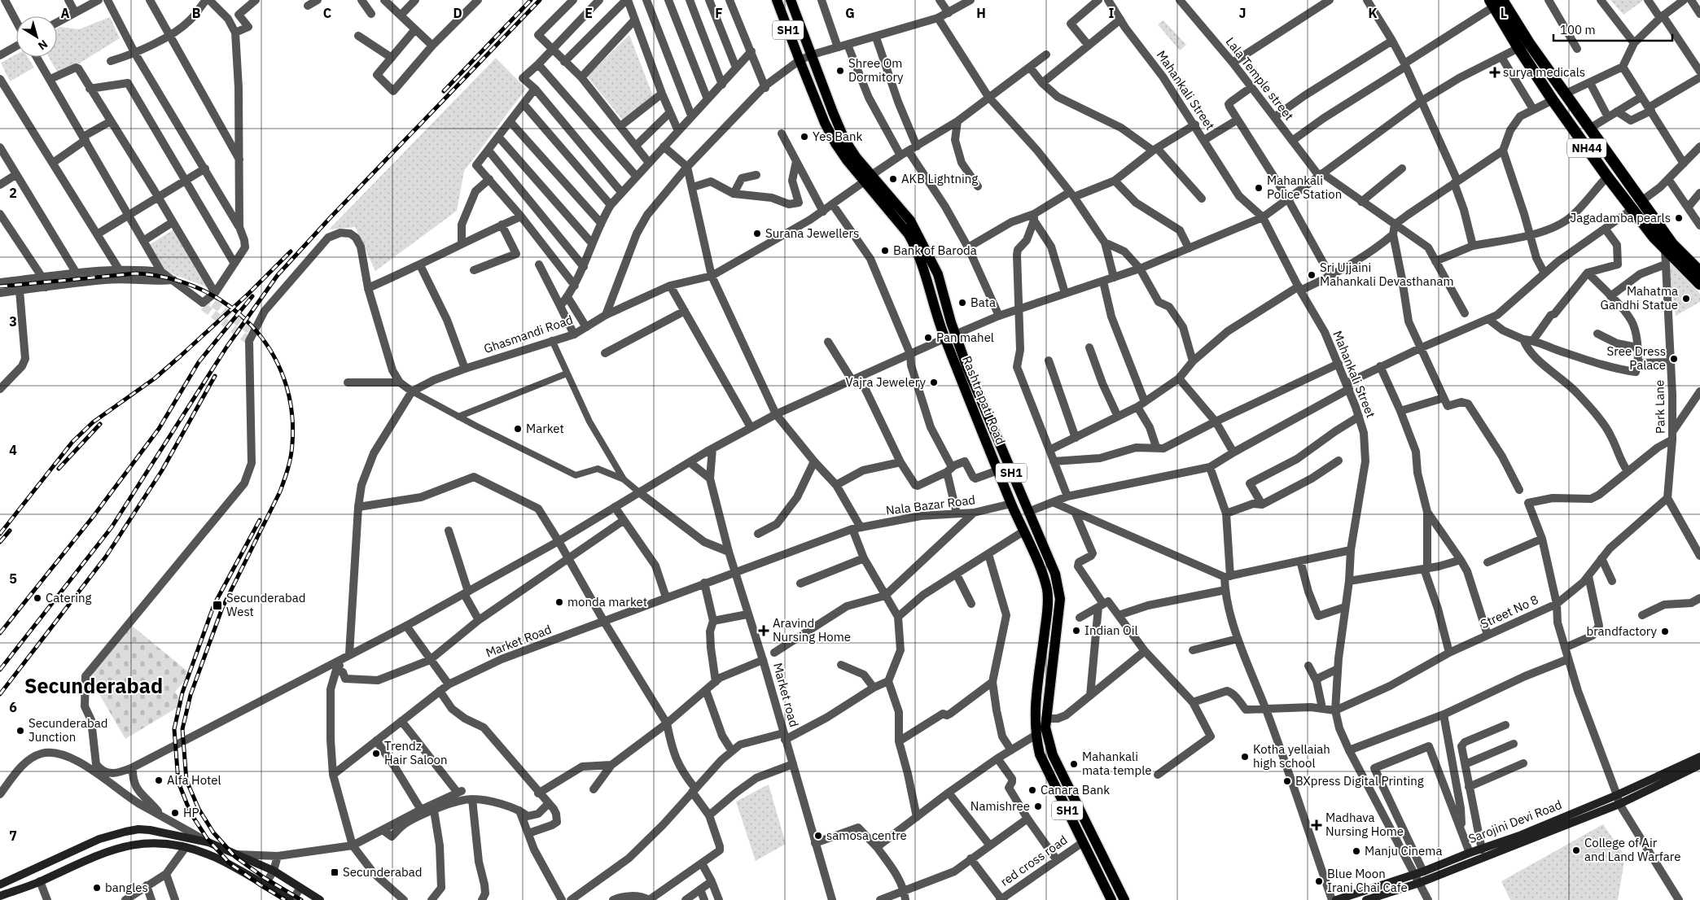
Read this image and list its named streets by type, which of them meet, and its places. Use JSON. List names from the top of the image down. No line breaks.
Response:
{"streets":{"highway":["NH44"],"main road":["SH1","Rashtrapati Road","Sarojini Devi Road"],"street":["Lala Temple street","Mahankali Street","Ghasmandi Road","Park Lane","Nala Bazar Road","Street No 8","Market Road","Market road","red cross road"]},"crossings":[["Mahankali Street","Street No 8"],["Mahankali Street","Sarojini Devi Road"],["NH44","Park Lane"],["Ghasmandi Road","Rashtrapati Road"],["Rashtrapati Road","Nala Bazar Road"],["Rashtrapati Road","red cross road"],["Park Lane","Street No 8"],["Nala Bazar Road","Market Road"],["Nala Bazar Road","Market road"],["Market Road","Market road"]],"districts":["Secunderabad"],"places":{"other":["Shree Om Dormitory","Yes Bank","AKB Lightning","Mahankali Police Station","Jagadamba pearls","Surana Jewellers","Bank of Baroda","Sri Ujjaini Mahankali Devasthanam","Mahatma Gandhi Statue","Bata","Pan mahel","Sree Dress Palace","Vajra Jewelery","Market","Catering","monda market","Indian Oil","brandfactory","Secunderabad Junction","Trendz Hair Saloon","Kotha yellaiah high school","Mahankali mata temple","Alfa Hotel","BXpress Digital Printing","Canara Bank","Namishree","HP","samosa centre","College of Air and Land Warfare","Manju Cinema","Blue Moon Irani Chai Cafe","bangles"],"health":["surya medicals","Aravind Nursing Home","Madhava Nursing Home"],"transit":["Secunderabad West","Secunderabad"]},"scale_bar":"100 m","north":"bottom right","grid":{"columns":["A","B","C","D","E","F","G","H","I","J","K","L"],"rows":["2","3","4","5","6","7"]}}
